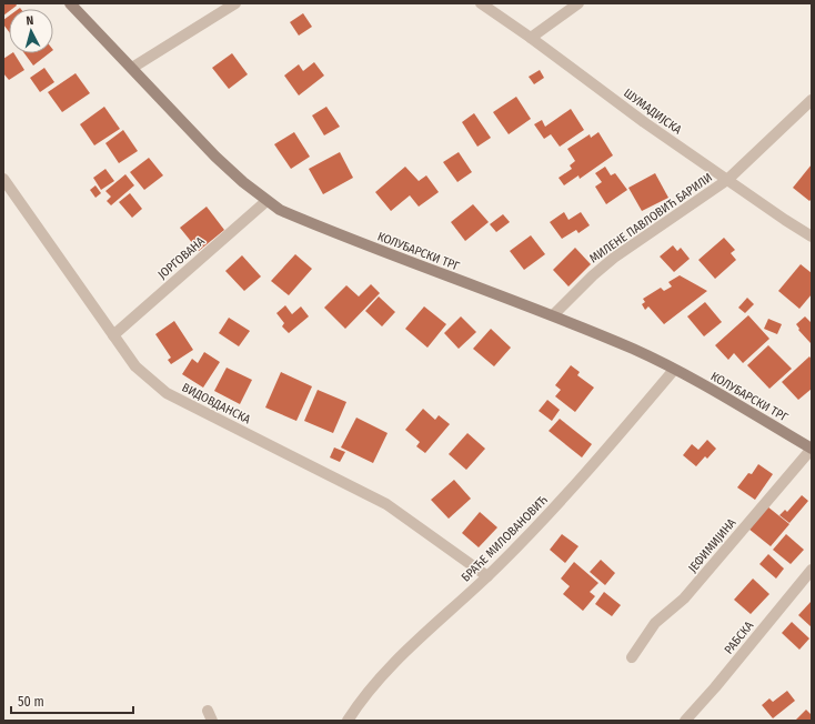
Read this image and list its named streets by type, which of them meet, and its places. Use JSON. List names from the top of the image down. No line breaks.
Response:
{"streets":{"street":["ШУМАДИЈСКА","МИЛЕНЕ ПАВЛОВИЋ БАРИЛИ","КОЛУБАРСКИ ТРГ","ЈОРГОВАНА","ВИДОВДАНСКА","БРАЋЕ МИЛОВАНОВИЋ","ЈЕФИМИЈИНА","РАБСКА"]},"crossings":[["ШУМАДИЈСКА","МИЛЕНЕ ПАВЛОВИЋ БАРИЛИ"],["МИЛЕНЕ ПАВЛОВИЋ БАРИЛИ","КОЛУБАРСКИ ТРГ"],["КОЛУБАРСКИ ТРГ","ЈОРГОВАНА"],["КОЛУБАРСКИ ТРГ","БРАЋЕ МИЛОВАНОВИЋ"],["КОЛУБАРСКИ ТРГ","ЈЕФИМИЈИНА"],["ЈОРГОВАНА","ВИДОВДАНСКА"],["ВИДОВДАНСКА","БРАЋЕ МИЛОВАНОВИЋ"]],"scale_bar":"50 m","north":"top"}
